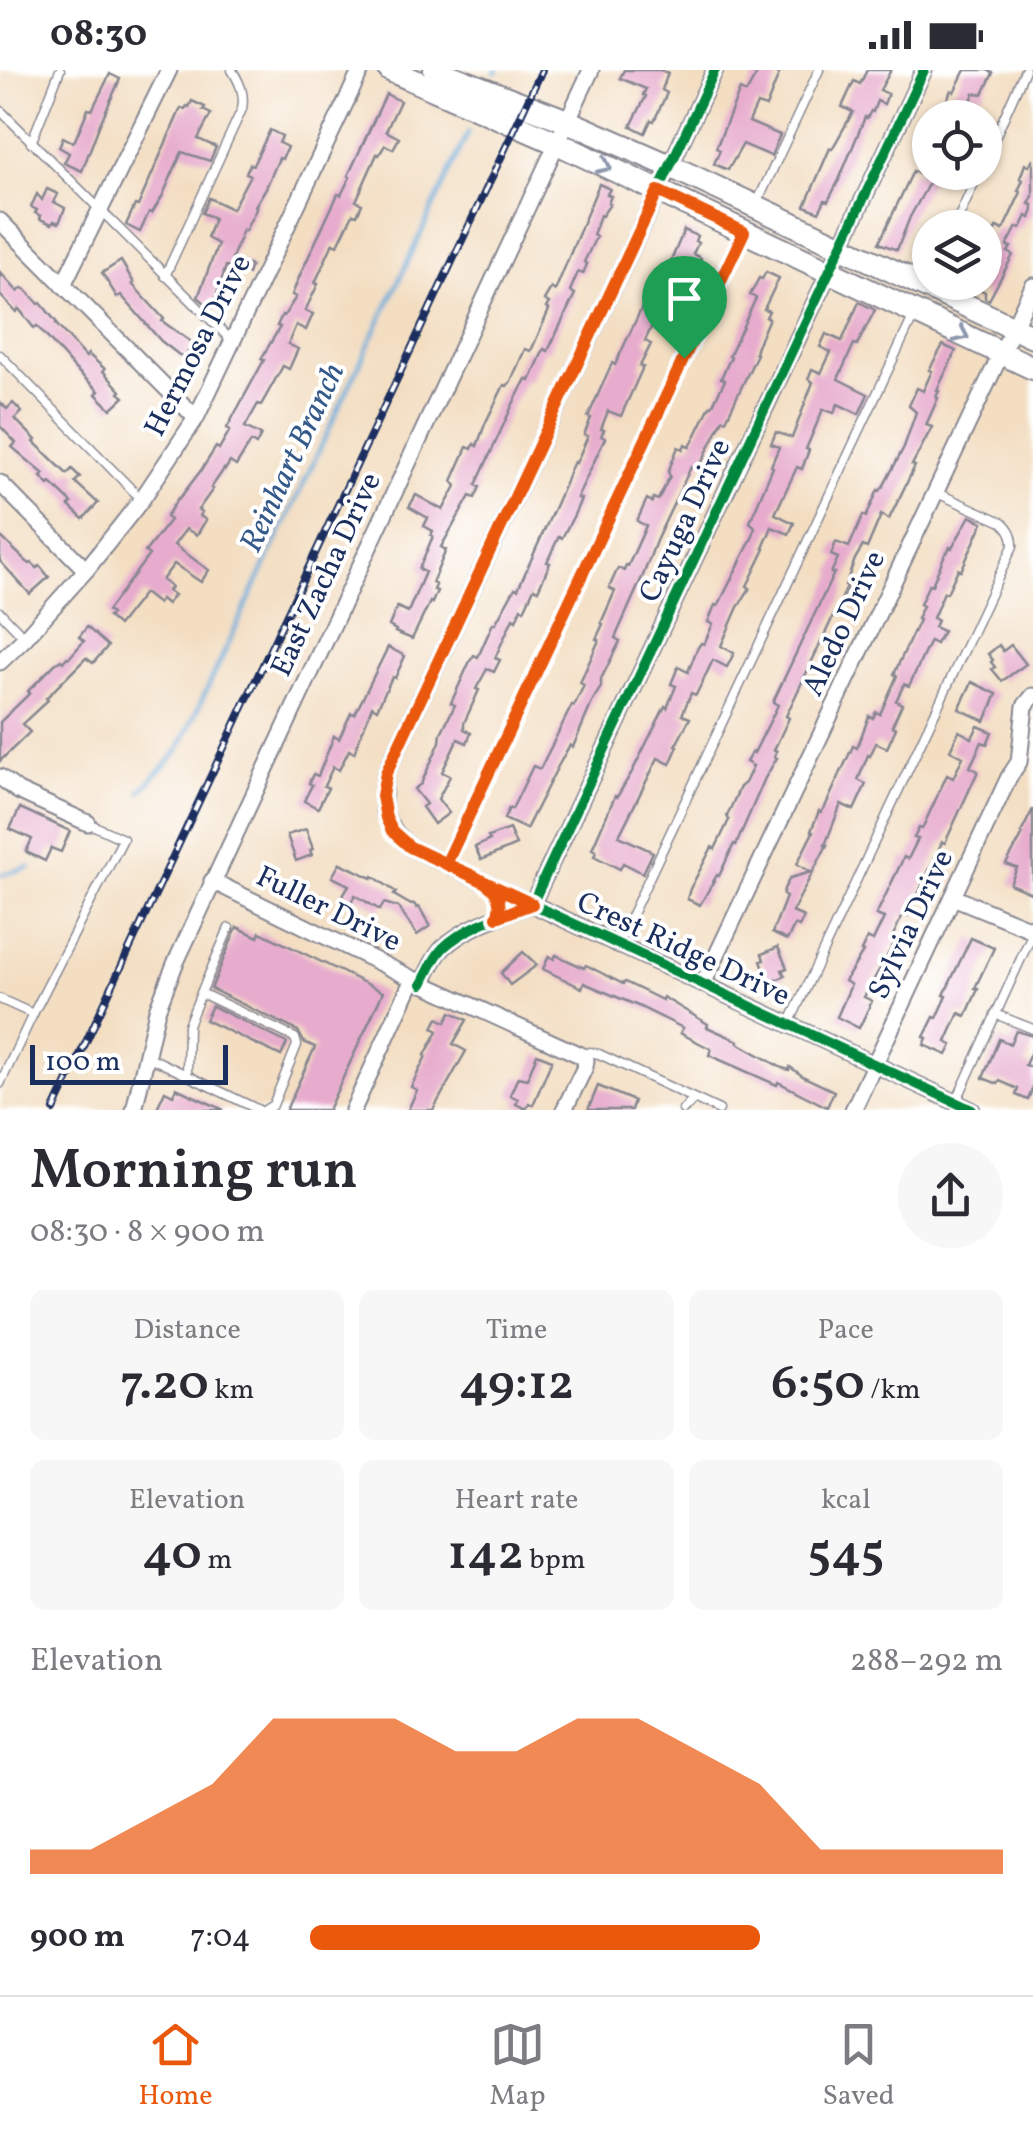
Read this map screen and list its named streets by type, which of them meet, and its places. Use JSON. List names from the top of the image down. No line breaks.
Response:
{"streets":{"street":["Hermosa Drive","Cayuga Drive","East Zacha Drive","Aledo Drive","Fuller Drive","Sylvia Drive","Crest Ridge Drive"]},"crossings":[["Cayuga Drive","Crest Ridge Drive"],["East Zacha Drive","Fuller Drive"],["Aledo Drive","Crest Ridge Drive"],["Sylvia Drive","Crest Ridge Drive"]],"water":["Reinhart Branch"],"scale_bar":"100 m","page":{"status":"08:30","scale":"100 m","heading":["Morning run","08:30 · 8 × 900 m"],"stats":[["Distance","7.20 km"],["Time","49:12"],["Pace","6:50 /km"],["Elevation","40 m"],["Heart rate","142 bpm"],["kcal","545"]],"chart":["Elevation","288–292 m"],"list":[{"name":"900 m","note":"7:04"}],"tabs":["Home","Map","Saved"]}}
